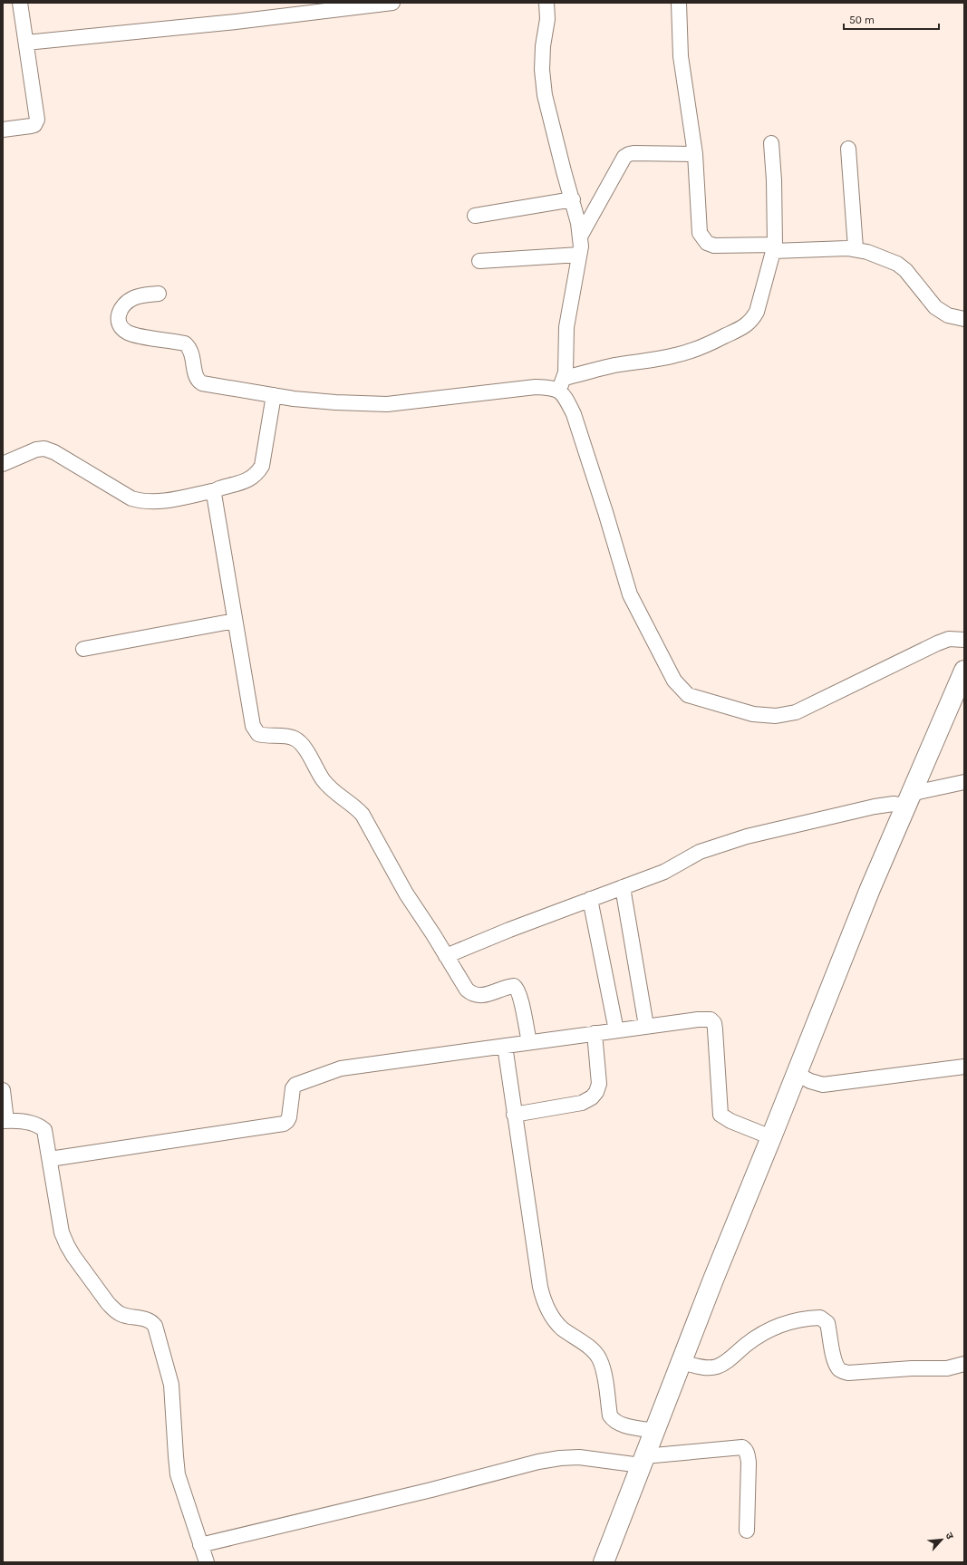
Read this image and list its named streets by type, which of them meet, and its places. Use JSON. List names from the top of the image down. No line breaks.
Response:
{"scale_bar":"50 m","north":"top right"}
